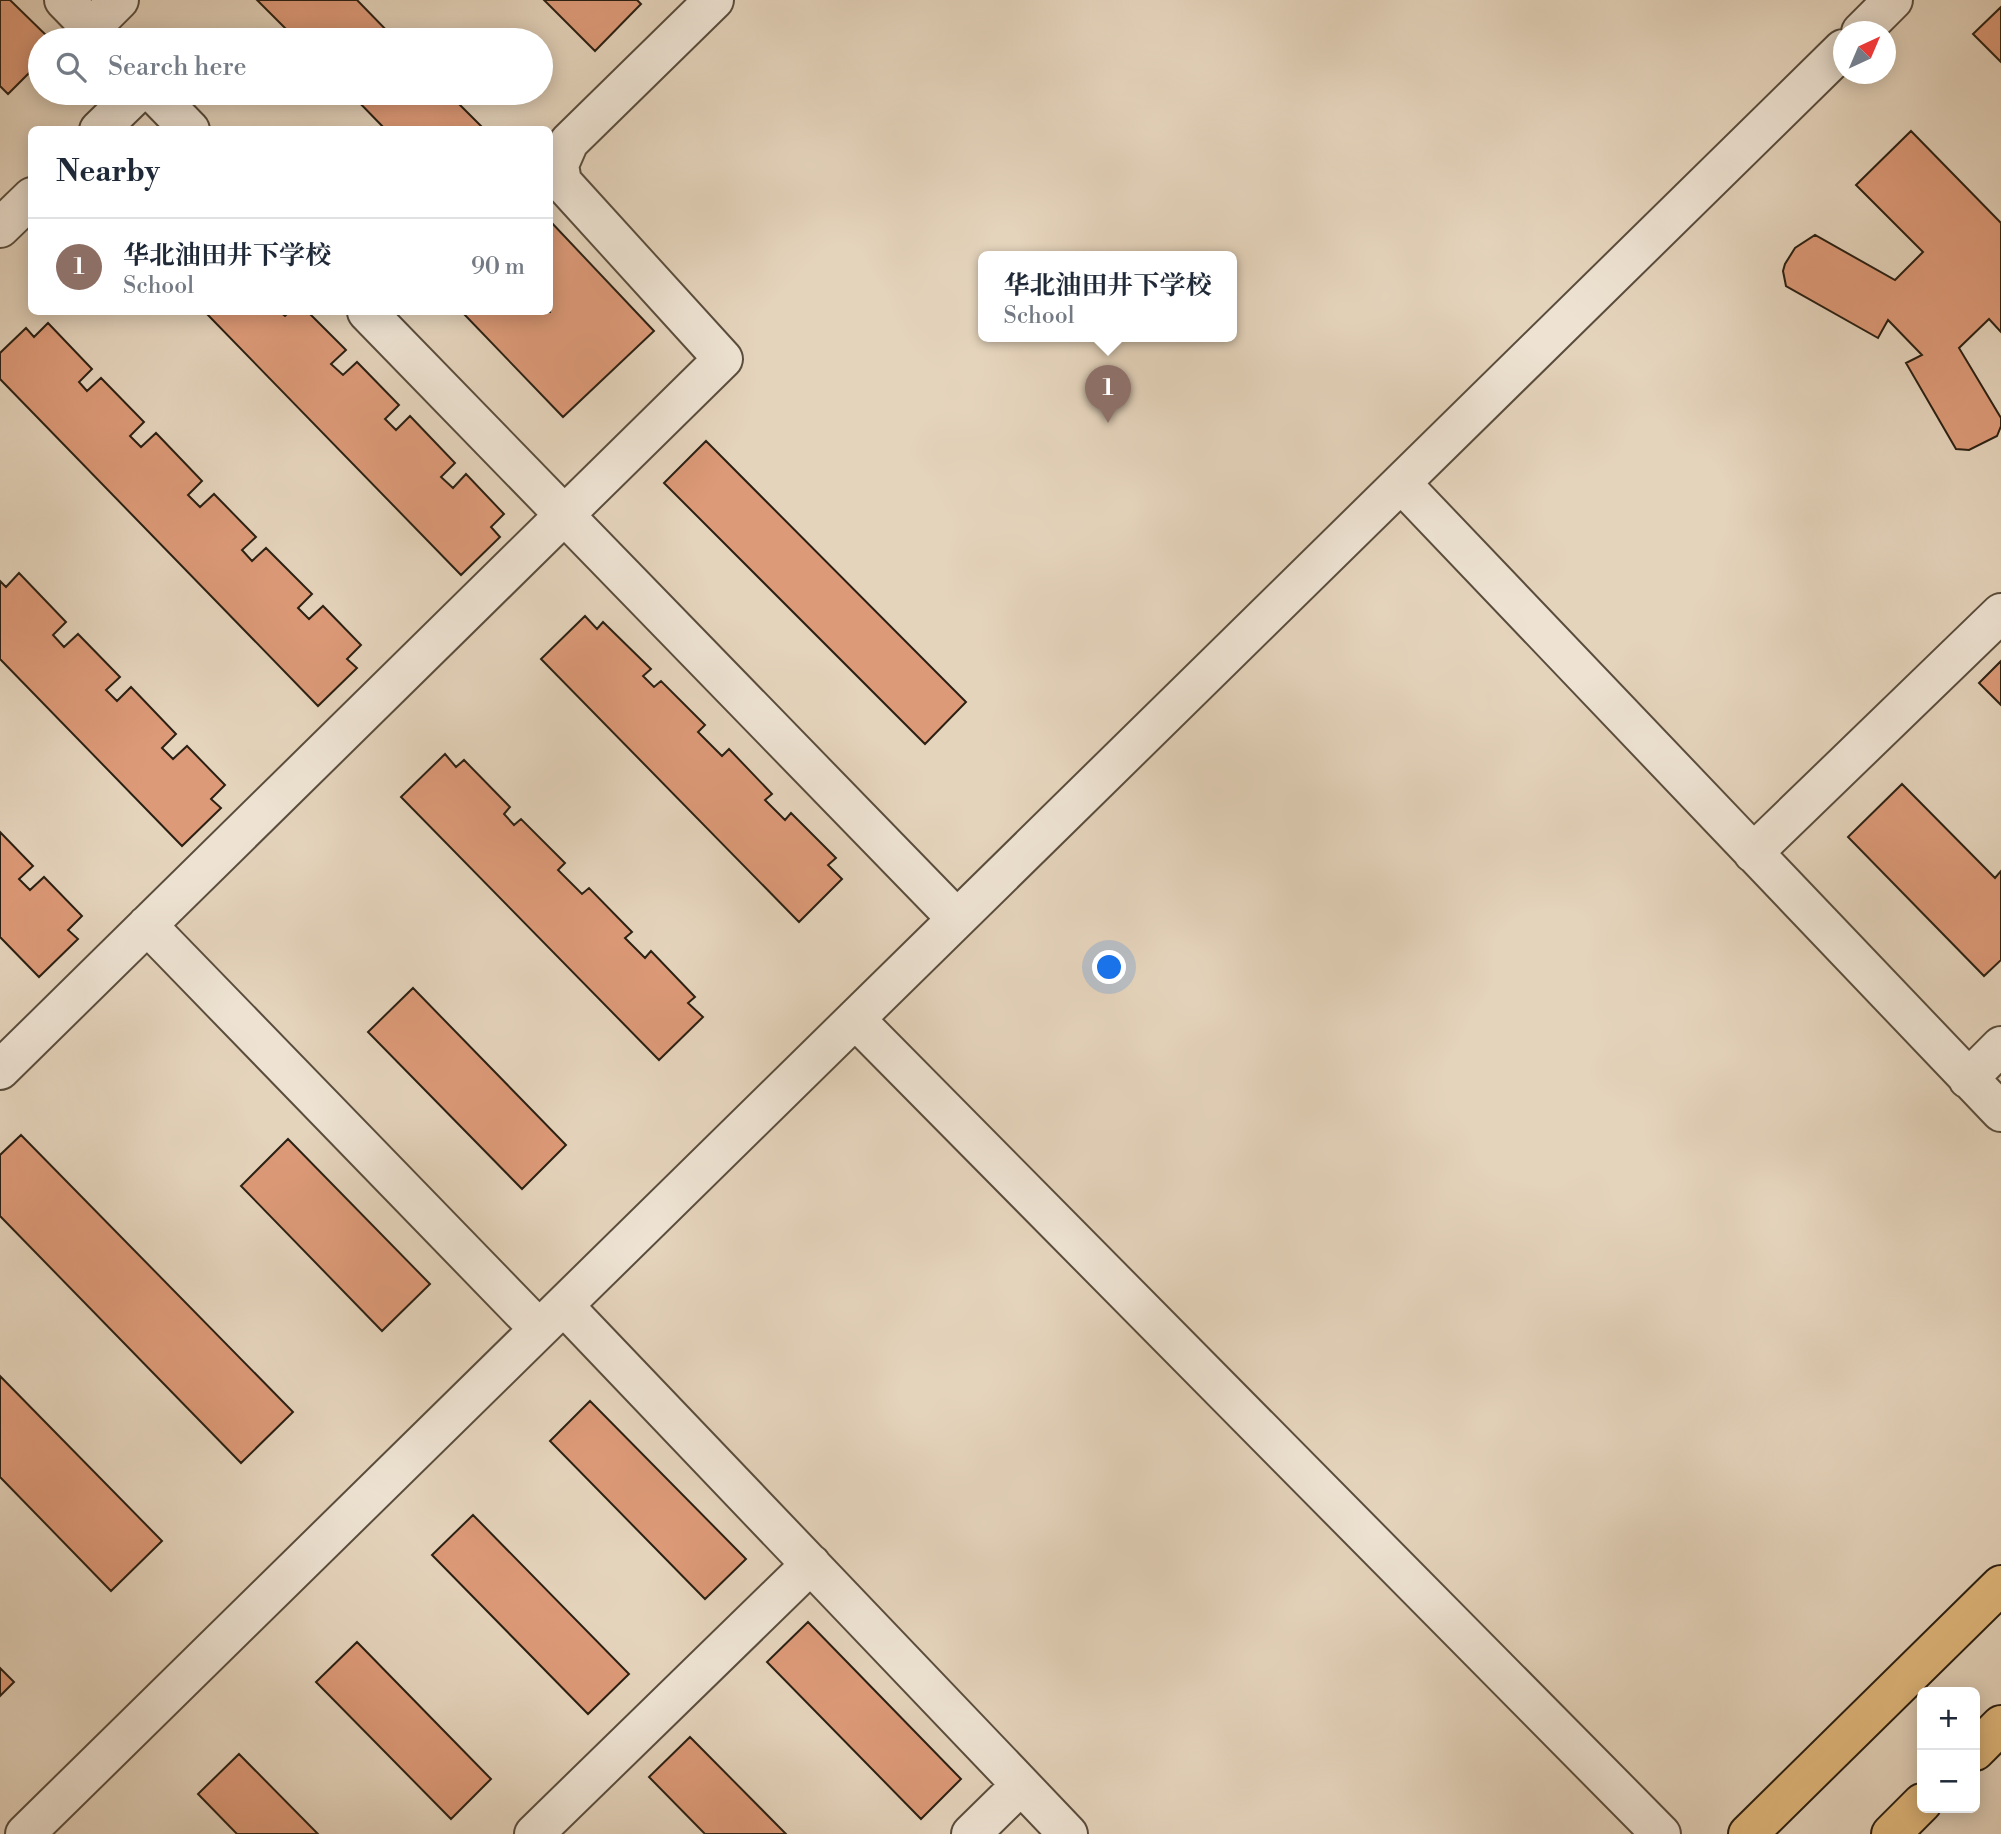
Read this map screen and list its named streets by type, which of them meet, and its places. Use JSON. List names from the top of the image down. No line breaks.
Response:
{"north":"top right","page":{"search":"Search here","heading":"Nearby","list":[{"mark":"1","name":"华北油田井下学校","note":"School","value":"90 m"}],"popup":["华北油田井下学校","School"],"pins":"1","map_buttons":["+","−"]}}
